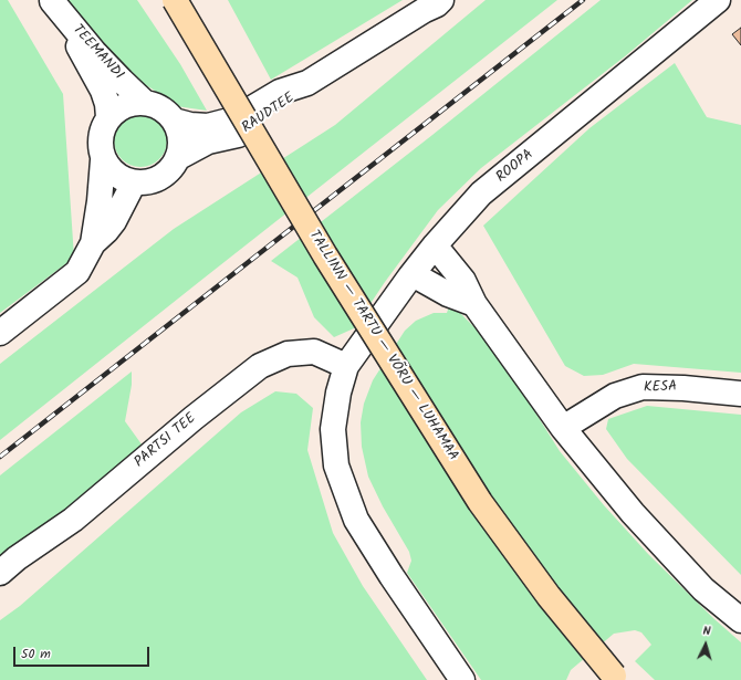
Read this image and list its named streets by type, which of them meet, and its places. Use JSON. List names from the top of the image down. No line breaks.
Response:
{"streets":{"highway":["TALLINN — TARTU — VÕRU — LUHAMAA"],"street":["TEEMANDI","RAUDTEE","ROOPA","KESA","PARTSI TEE"]},"crossings":[["TEEMANDI","RAUDTEE"],["ROOPA","PARTSI TEE"]],"scale_bar":"50 m","north":"top"}
